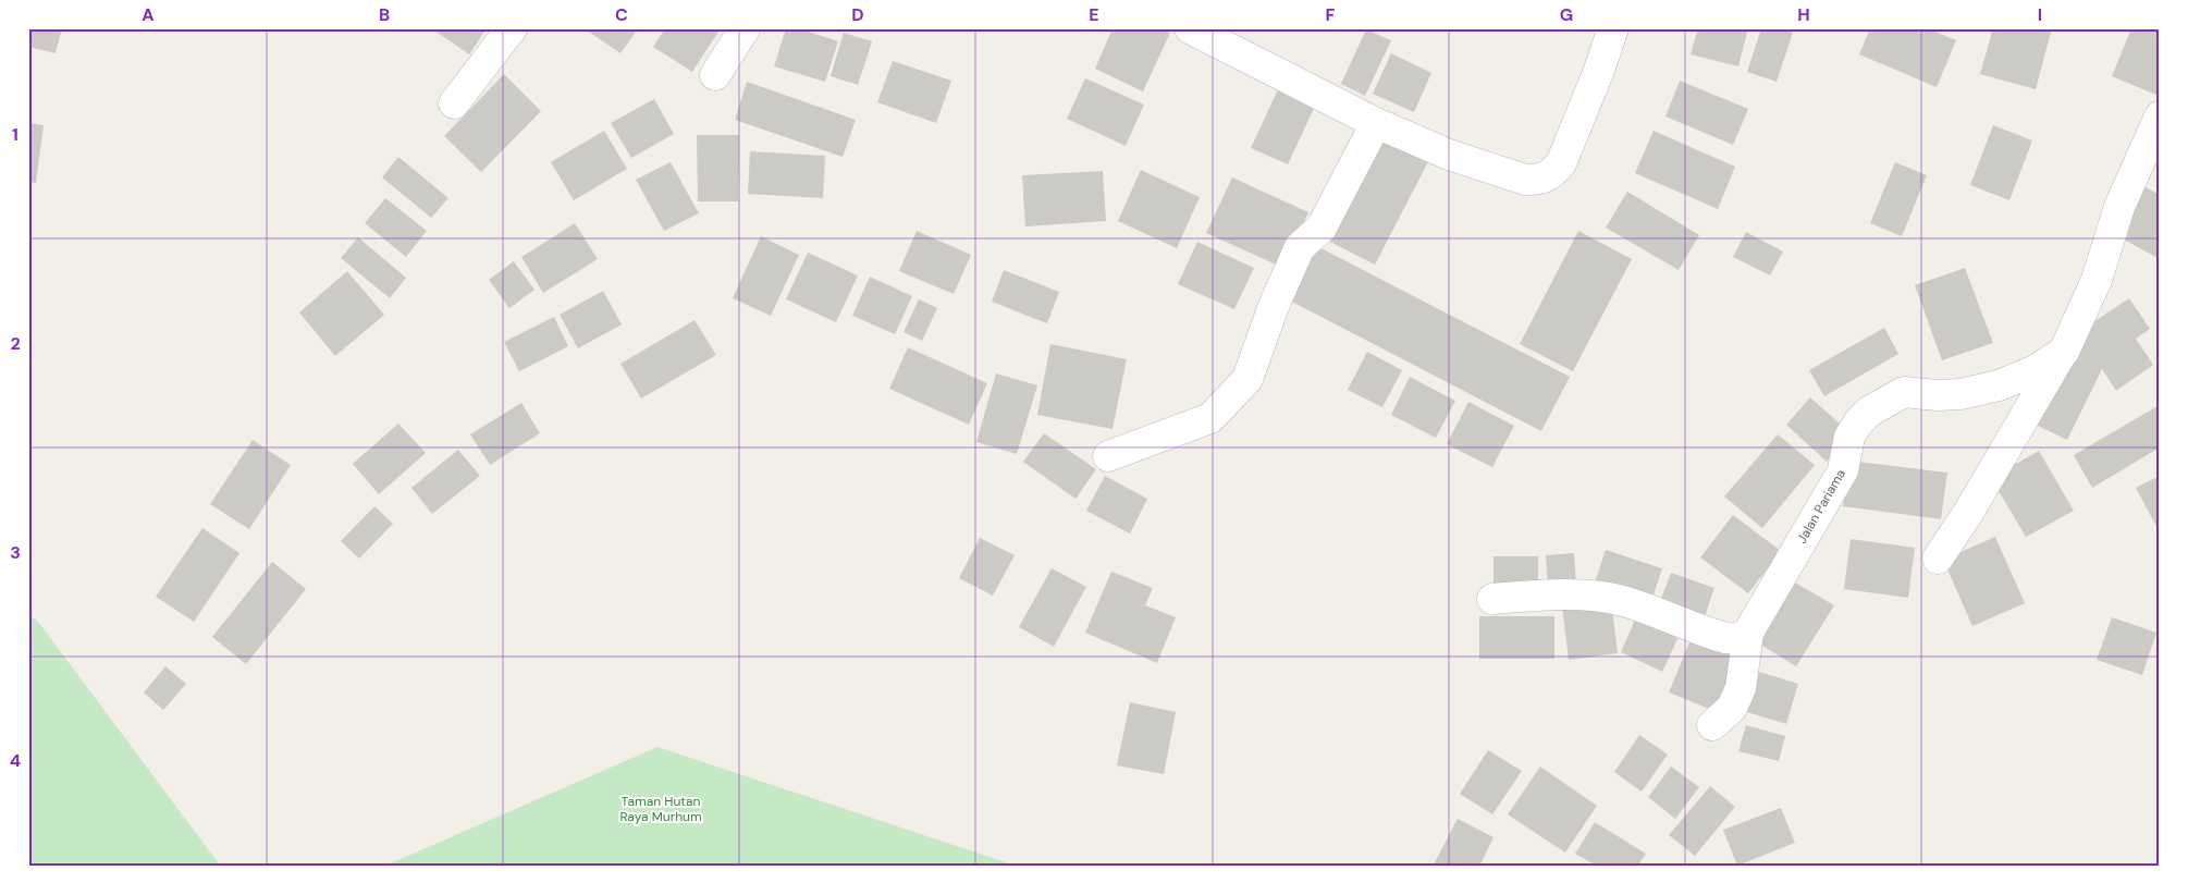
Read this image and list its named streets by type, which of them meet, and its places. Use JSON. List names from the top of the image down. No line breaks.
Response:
{"streets":{"street":["Jalan Pariama"]},"parks":["Taman Hutan Raya Murhum"],"grid":{"columns":["A","B","C","D","E","F","G","H","I"],"rows":["1","2","3","4"]}}
